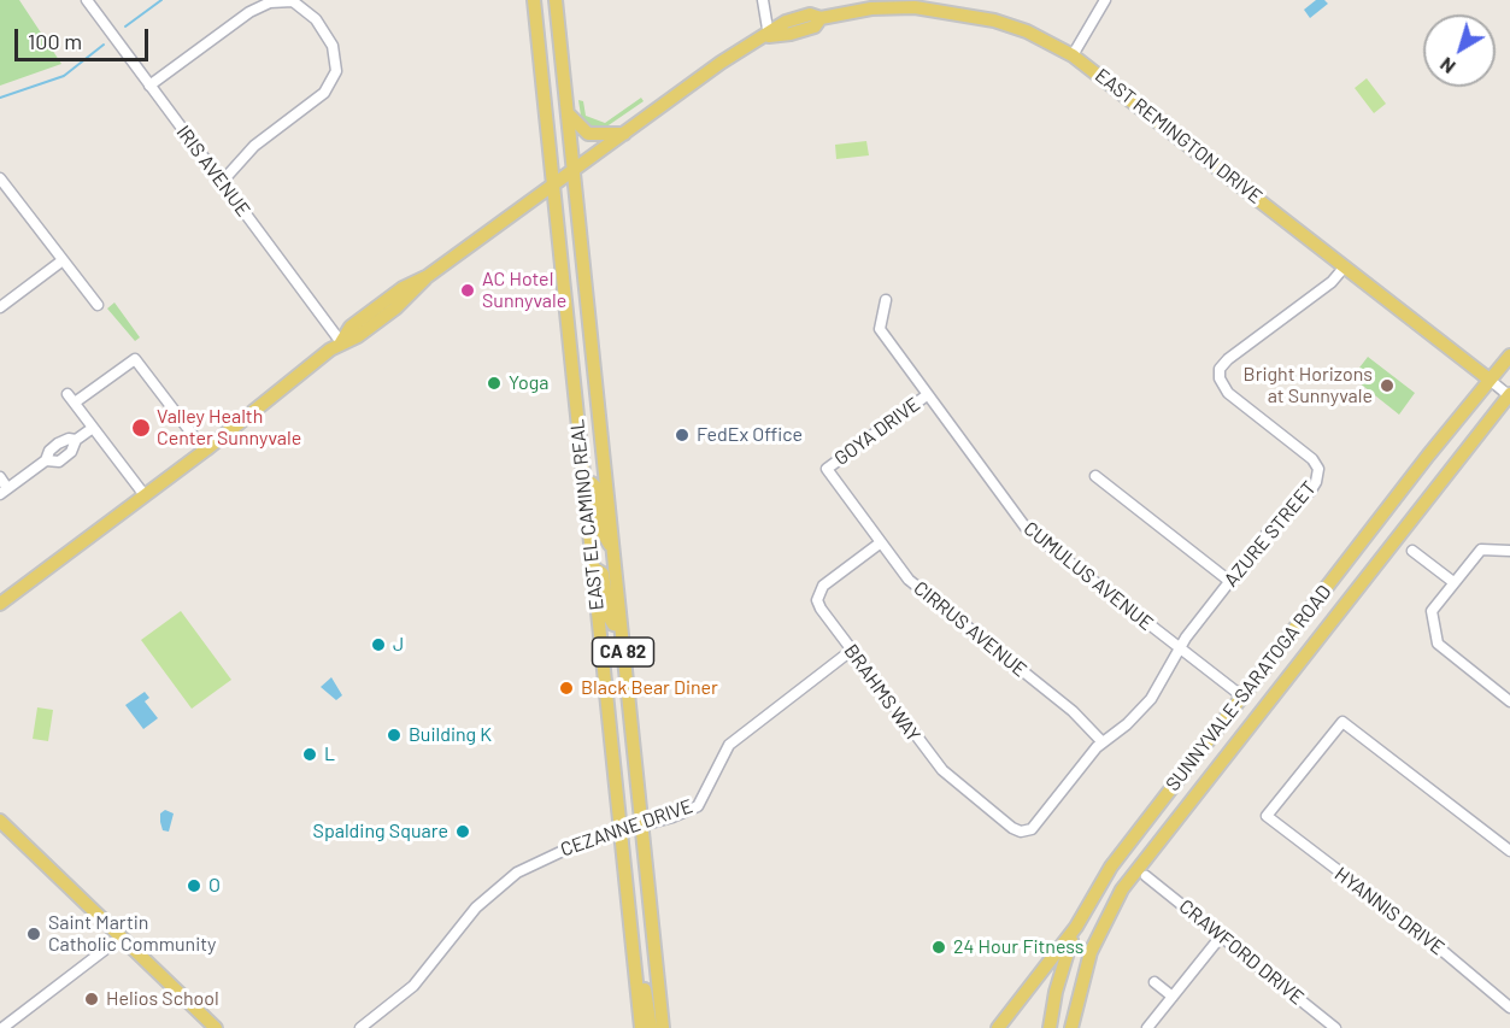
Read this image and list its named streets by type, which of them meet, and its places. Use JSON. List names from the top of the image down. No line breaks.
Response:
{"streets":{"main road":["EAST REMINGTON DRIVE","EAST EL CAMINO REAL","CA 82","SUNNYVALE-SARATOGA ROAD"],"street":["IRIS AVENUE","GOYA DRIVE","AZURE STREET","CUMULUS AVENUE","CIRRUS AVENUE","BRAHMS WAY","CEZANNE DRIVE","HYANNIS DRIVE","CRAWFORD DRIVE"]},"crossings":[["EAST REMINGTON DRIVE","IRIS AVENUE"],["EAST REMINGTON DRIVE","EAST EL CAMINO REAL"],["EAST REMINGTON DRIVE","AZURE STREET"],["EAST REMINGTON DRIVE","SUNNYVALE-SARATOGA ROAD"],["GOYA DRIVE","CUMULUS AVENUE"],["GOYA DRIVE","CIRRUS AVENUE"],["EAST EL CAMINO REAL","CEZANNE DRIVE"],["AZURE STREET","CUMULUS AVENUE"],["AZURE STREET","CIRRUS AVENUE"],["AZURE STREET","BRAHMS WAY"],["CUMULUS AVENUE","SUNNYVALE-SARATOGA ROAD"],["CIRRUS AVENUE","BRAHMS WAY"],["BRAHMS WAY","CEZANNE DRIVE"]],"places":["AC Hotel Sunnyvale","Yoga","Bright Horizons at Sunnyvale","Valley Health Center Sunnyvale","FedEx Office","J","Black Bear Diner","Building K","L","Spalding Square","O","Saint Martin Catholic Community","24 Hour Fitness","Helios School"],"scale_bar":"100 m","north":"bottom left"}
